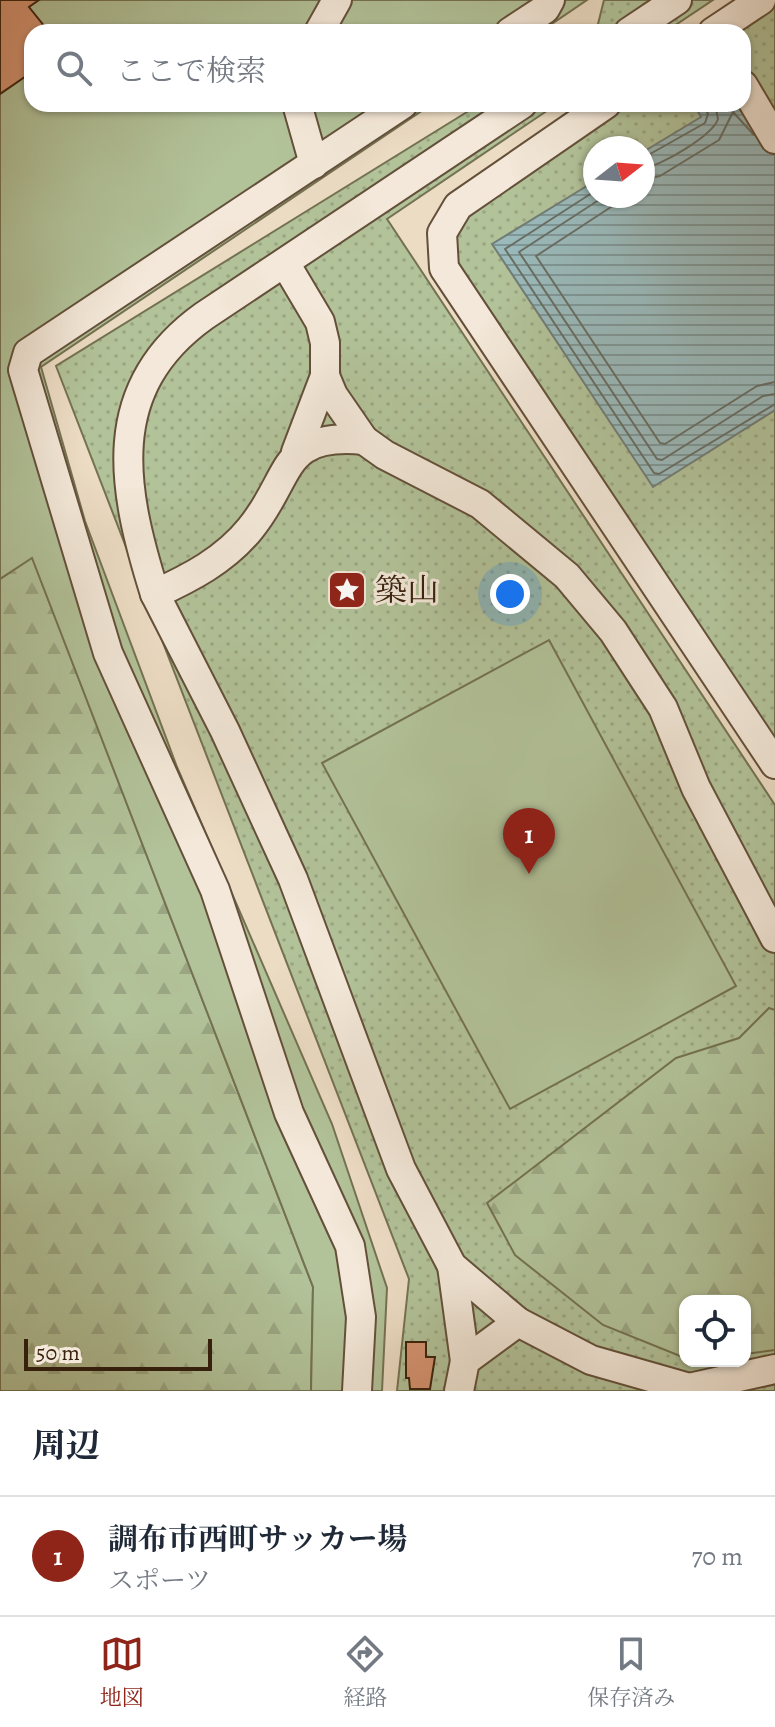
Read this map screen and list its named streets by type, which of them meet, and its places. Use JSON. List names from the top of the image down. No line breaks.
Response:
{"places":{"place":["築山"]},"scale_bar":"50 m","north":"right","page":{"search":"ここで検索","pins":"1","scale":"50 m","heading":"周辺","list":[{"mark":"1","name":"調布市西町サッカー場","note":"スポーツ","value":"70 m"}],"nav":["地図","経路","保存済み"]}}
